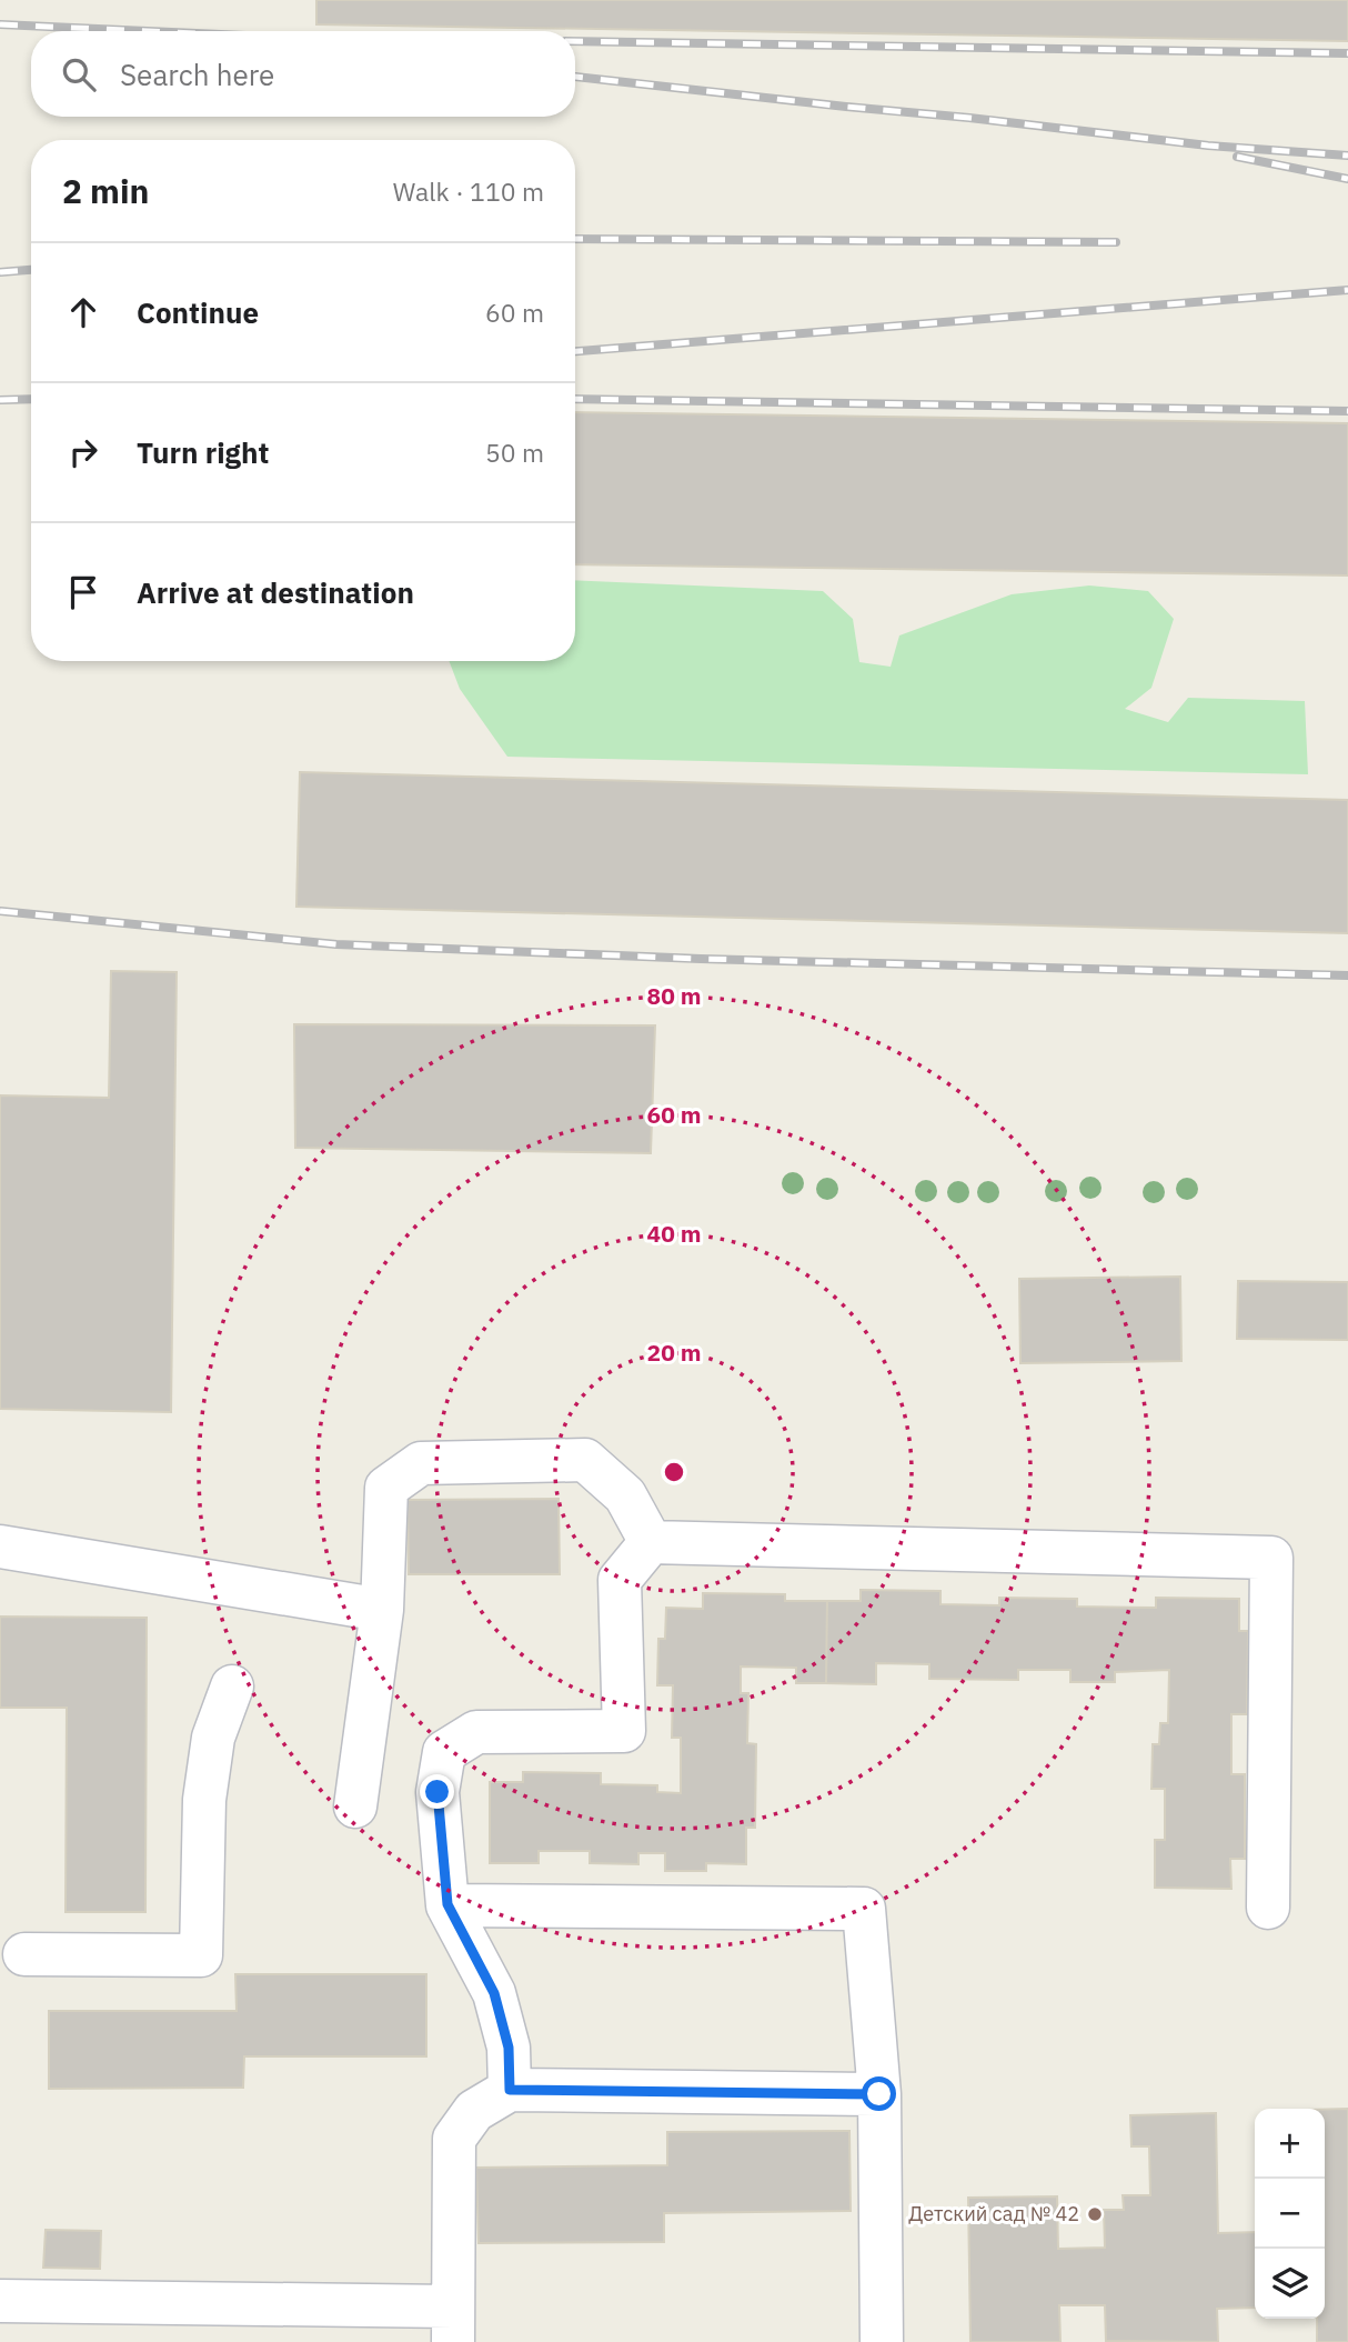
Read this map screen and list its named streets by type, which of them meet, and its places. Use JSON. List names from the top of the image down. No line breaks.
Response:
{"places":["Детский сад № 42"],"page":{"search":"Search here","heading":["2 min","Walk · 110 m"],"list":[["Continue","60 m"],["Turn right","50 m"],"Arrive at destination"],"map_buttons":["+","−"]},"rings":["80 m","60 m","40 m","20 m"]}
